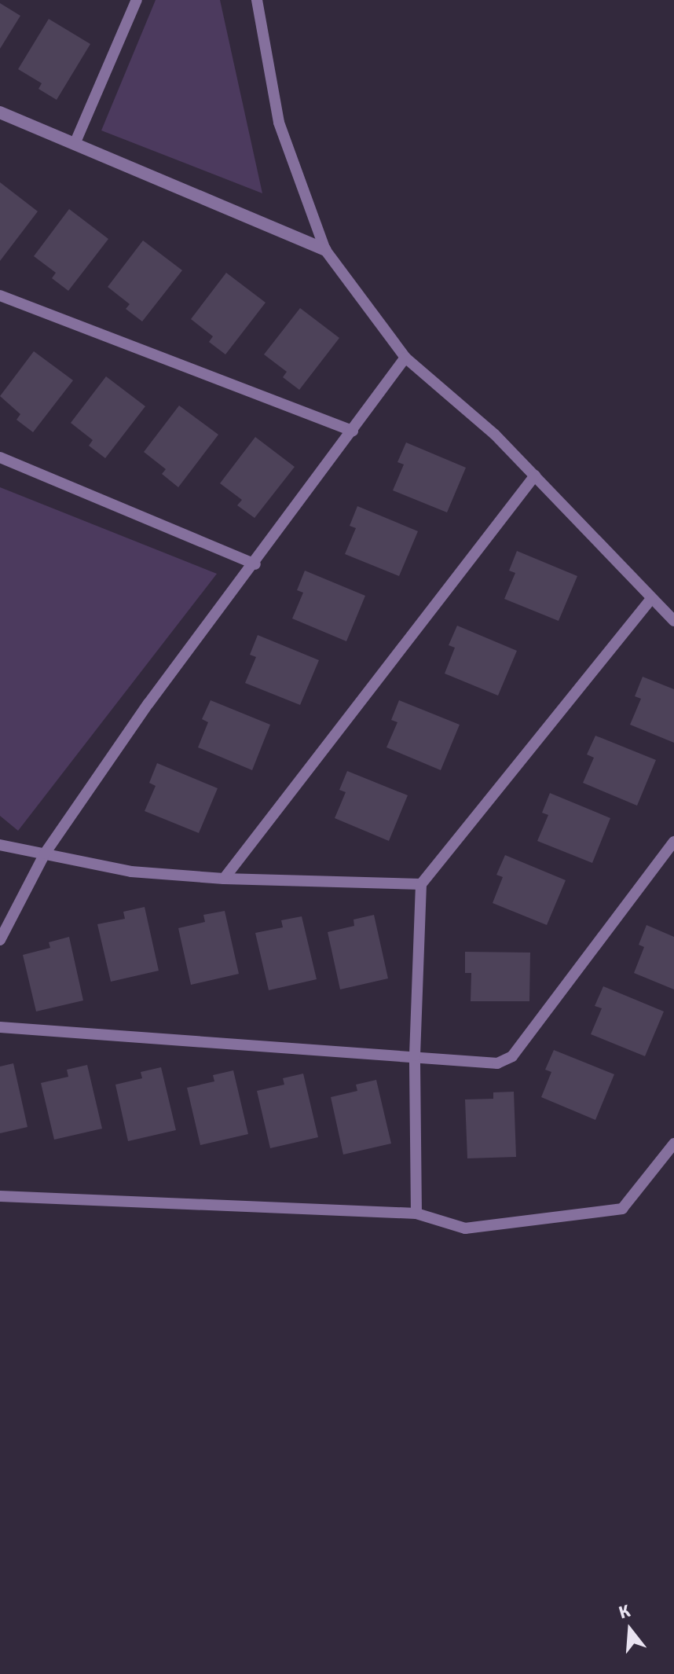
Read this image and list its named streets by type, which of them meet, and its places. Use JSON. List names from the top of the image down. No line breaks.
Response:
{"north":"top"}
